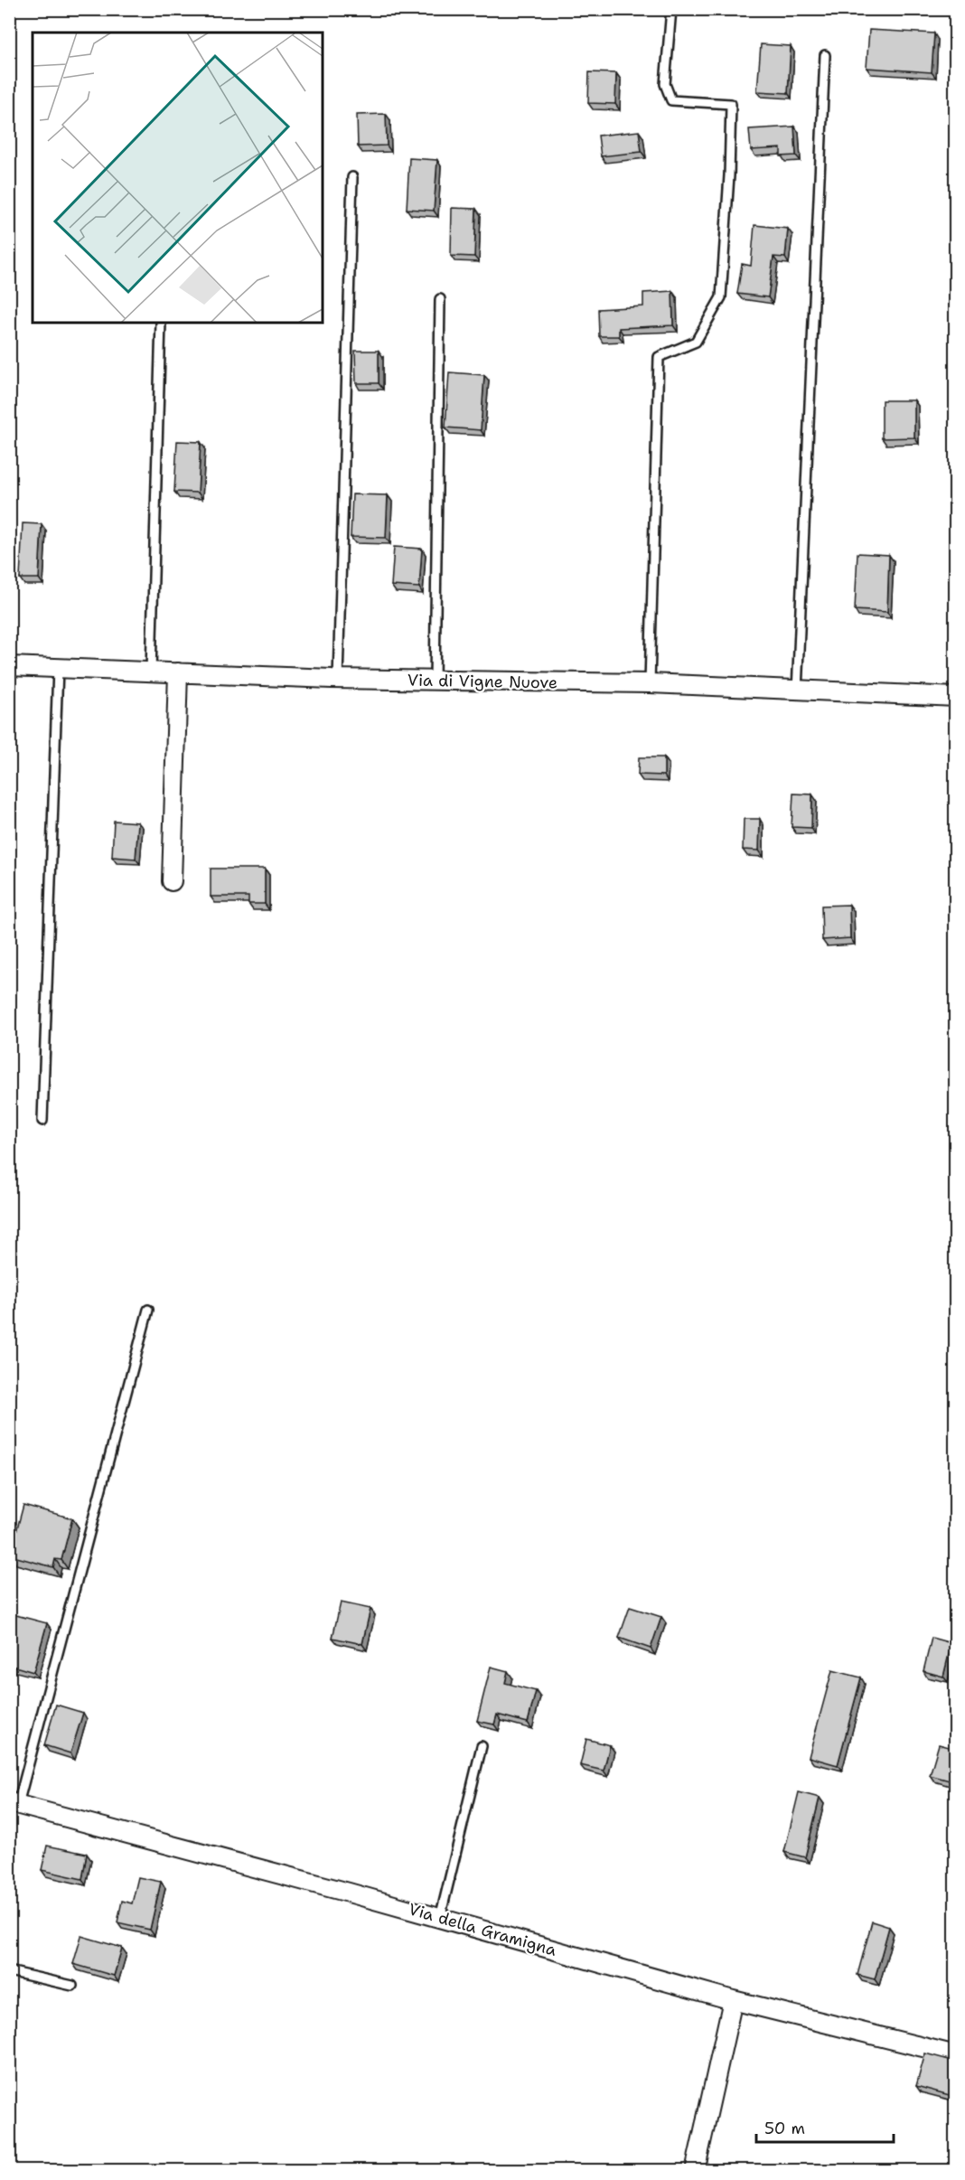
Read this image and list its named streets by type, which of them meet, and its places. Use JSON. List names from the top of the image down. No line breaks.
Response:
{"streets":{"street":["Via di Vigne Nuove","Via della Gramigna"]},"scale_bar":"50 m"}
